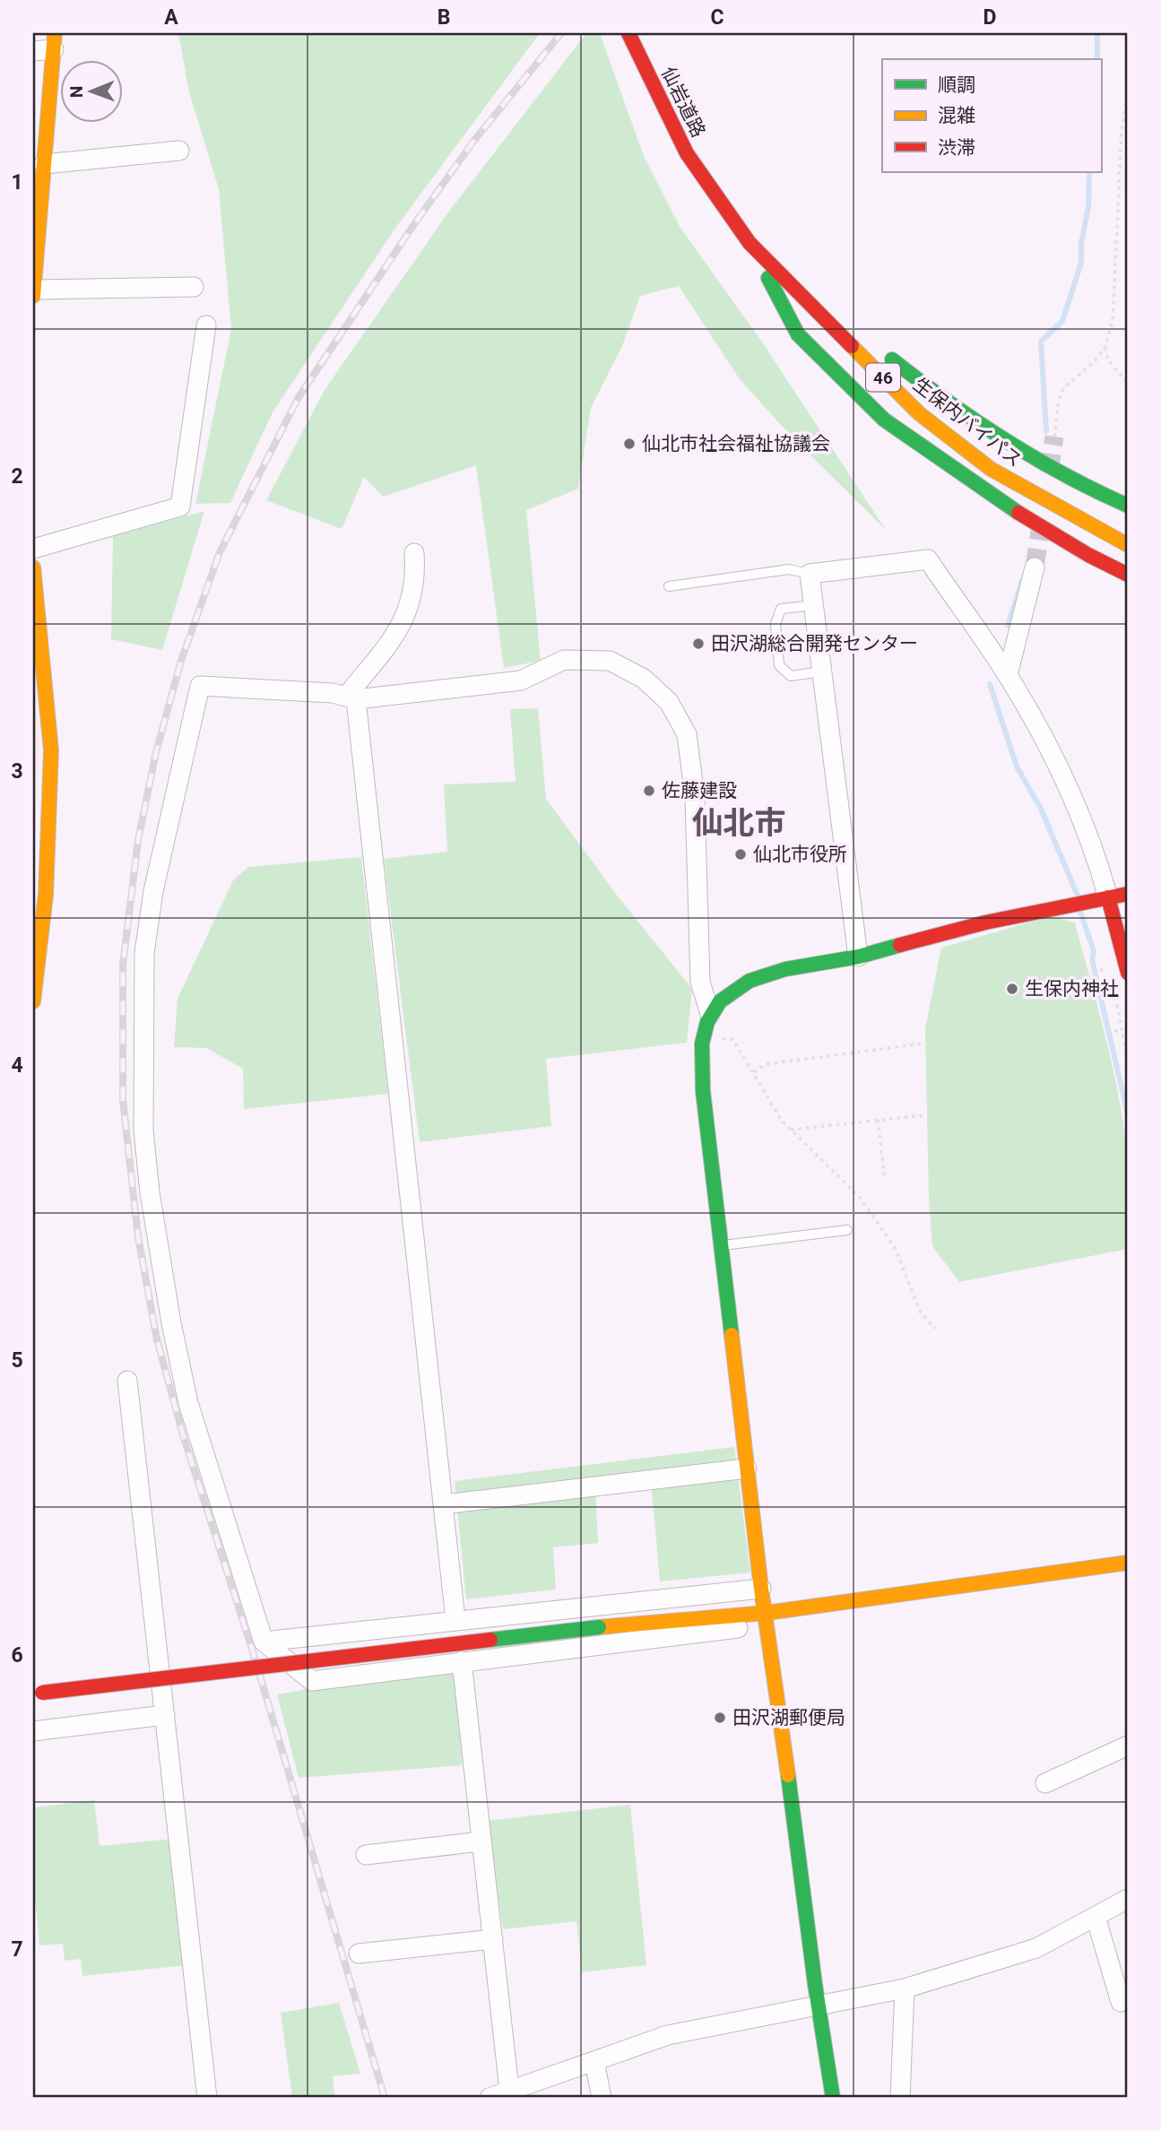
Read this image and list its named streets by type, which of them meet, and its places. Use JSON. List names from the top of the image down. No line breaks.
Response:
{"streets":{"main road":["仙岩道路","46","生保内バイパス"]},"crossings":[["仙岩道路","生保内バイパス"]],"districts":["仙北市"],"places":["仙北市社会福祉協議会","田沢湖総合開発センター","佐藤建設","仙北市役所","生保内神社","田沢湖郵便局"],"legend":["順調","混雑","渋滞"],"north":"left","grid":{"columns":["A","B","C","D"],"rows":["1","2","3","4","5","6","7"]}}
